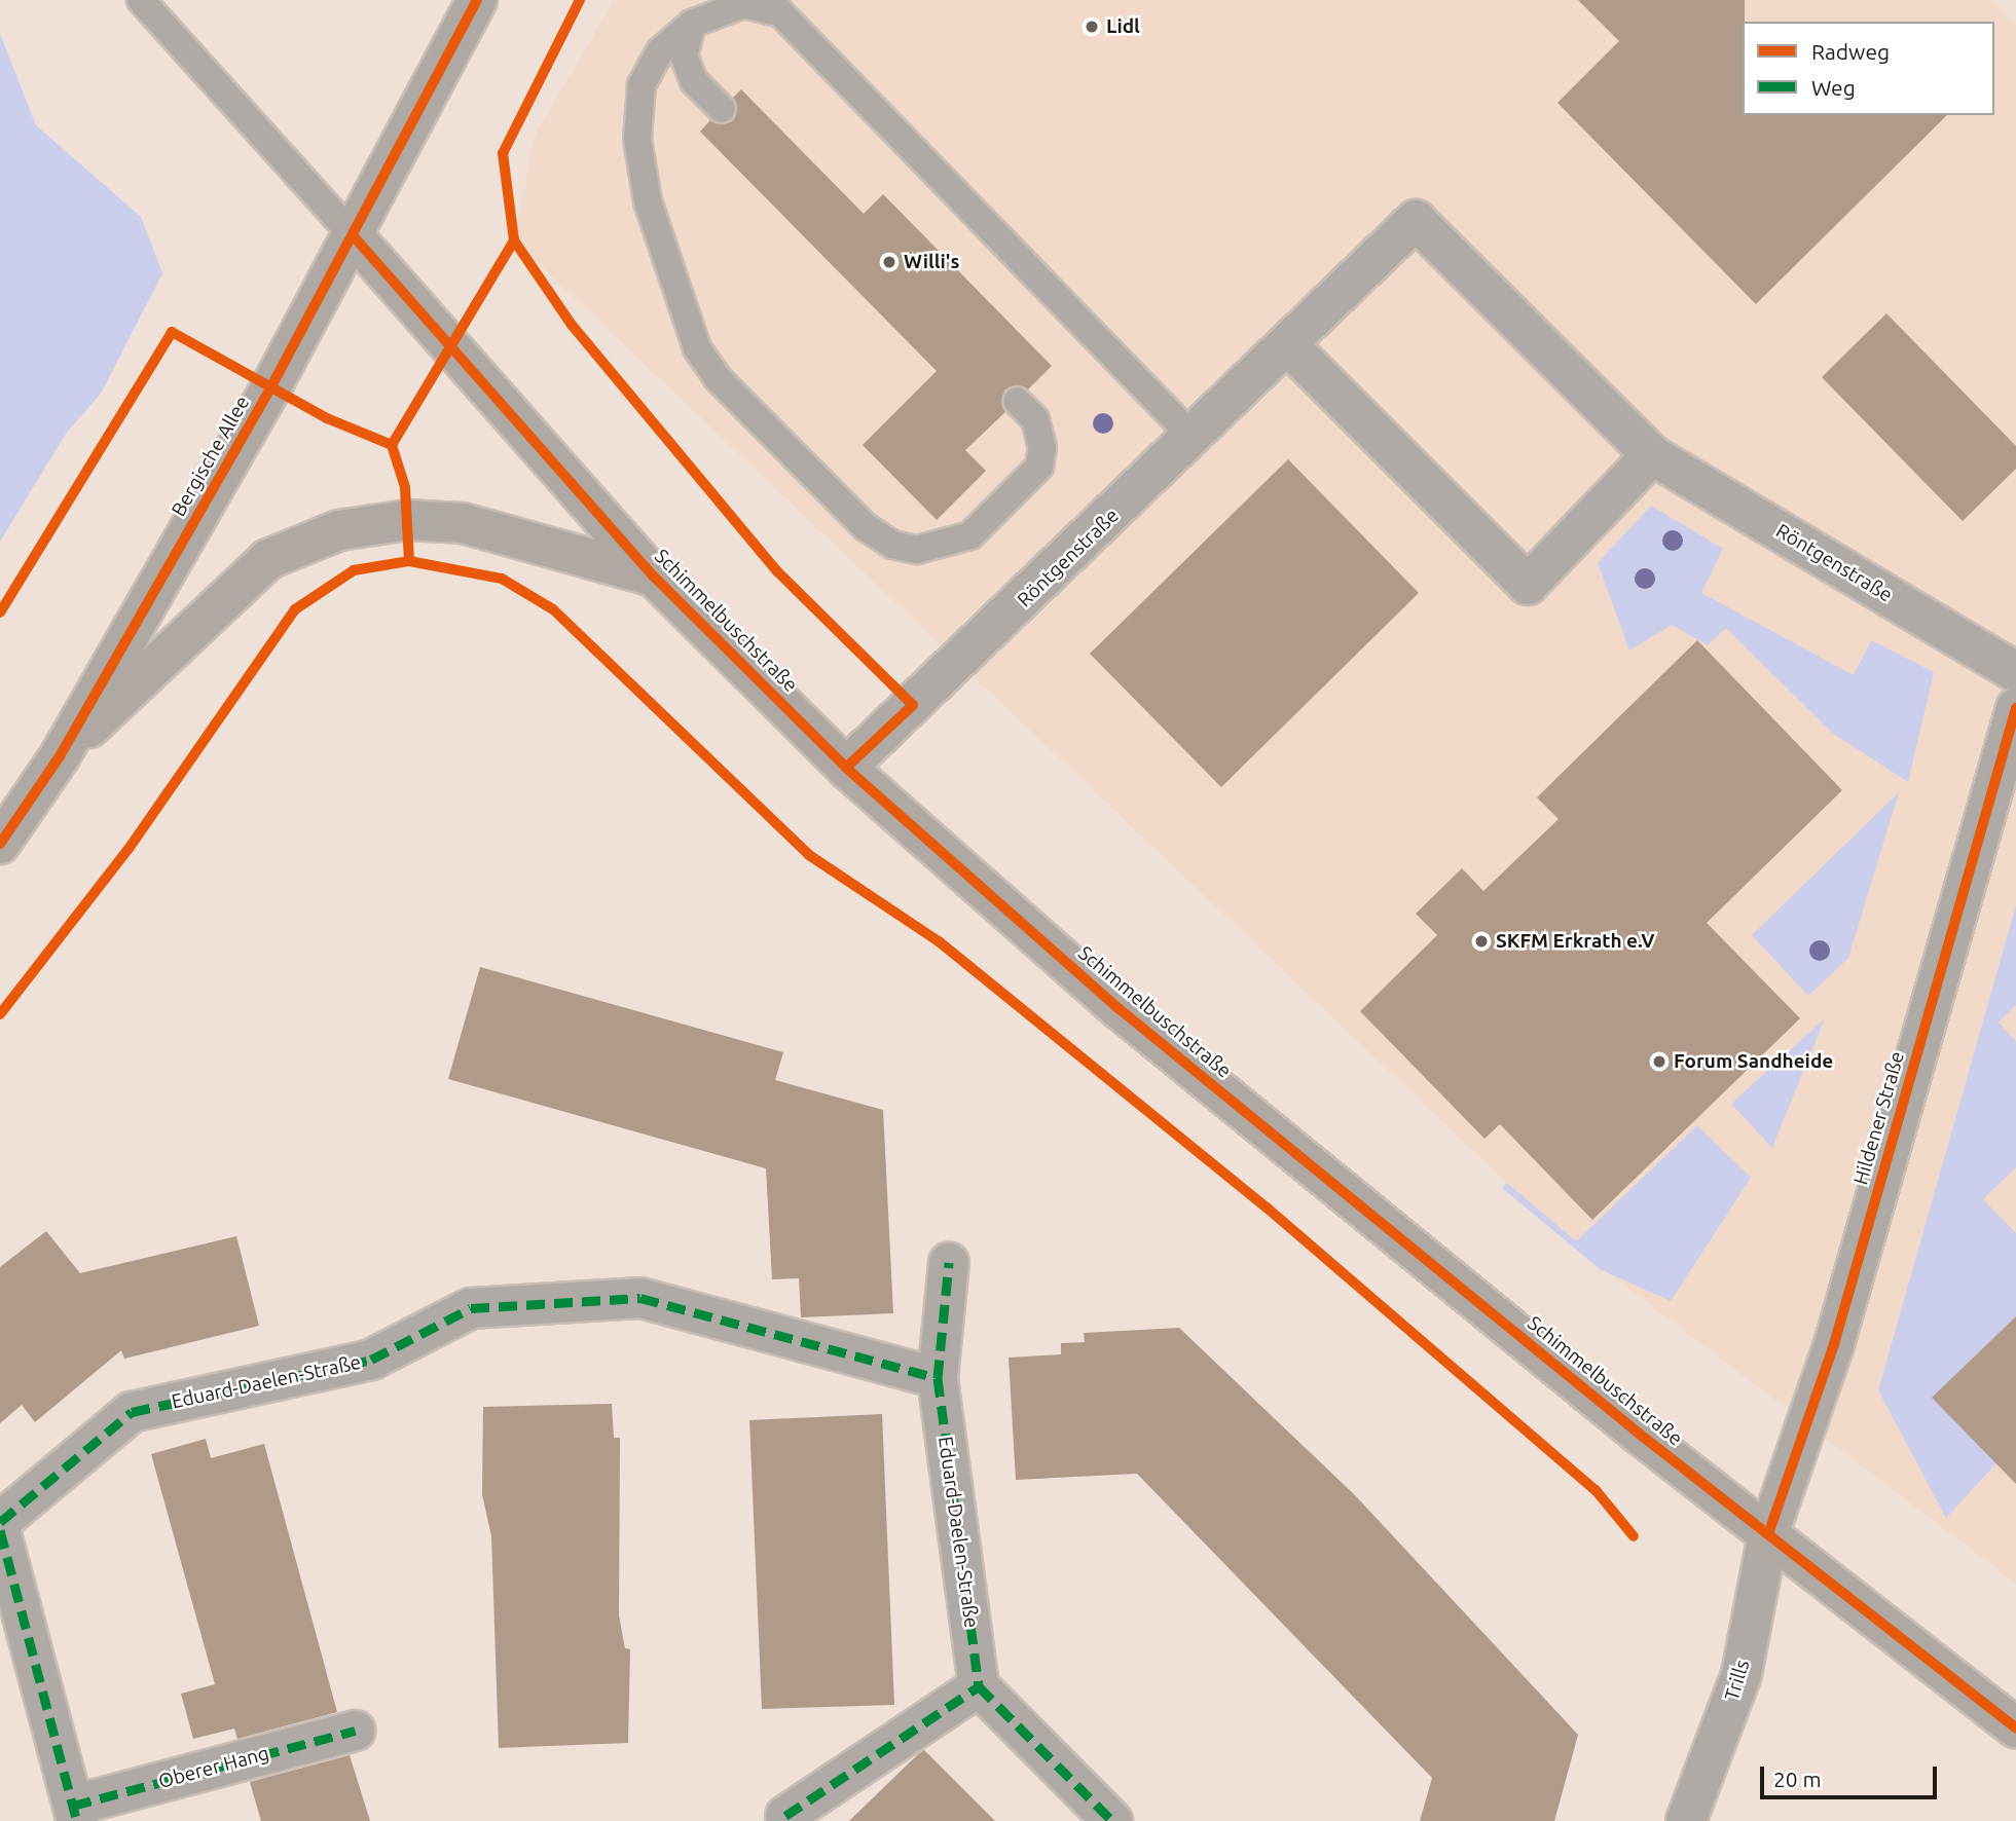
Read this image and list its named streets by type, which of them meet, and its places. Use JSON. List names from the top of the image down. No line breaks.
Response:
{"streets":{"main road":["Bergische Allee","Schimmelbuschstraße"],"street":["Röntgenstraße","Hildener Straße","Eduard-Daelen-Straße","Trills","Oberer Hang"]},"crossings":[["Bergische Allee","Schimmelbuschstraße"],["Röntgenstraße","Schimmelbuschstraße"],["Schimmelbuschstraße","Hildener Straße"],["Schimmelbuschstraße","Trills"],["Hildener Straße","Trills"]],"places":["Lidl","Willi's","SKFM Erkrath e.V","Forum Sandheide"],"legend":["Radweg","Weg"],"scale_bar":"20 m"}
